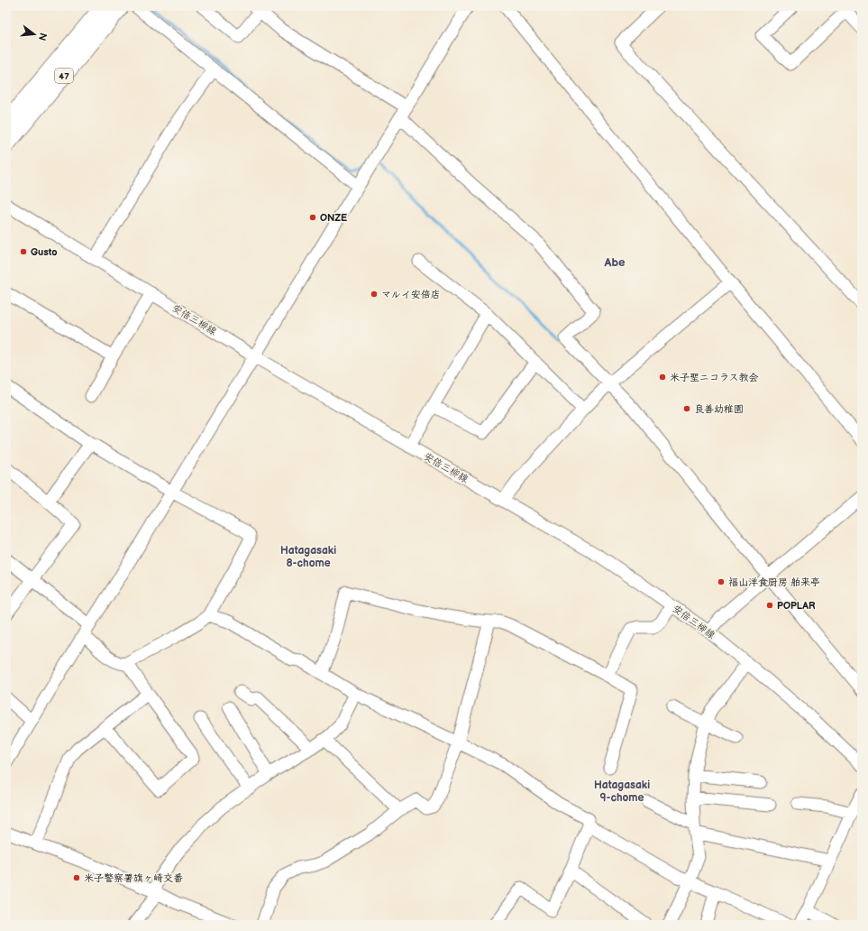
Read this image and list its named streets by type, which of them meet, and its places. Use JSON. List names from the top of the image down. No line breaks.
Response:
{"streets":{"main road":["47"],"street":["安倍三柳線"]},"districts":["Abe","Hatagasaki 8-chome","Hatagasaki 9-chome"],"places":["ONZE","Gusto","マルイ安倍店","米子聖ニコラス教会","良善幼稚園","福山洋食厨房 舶来亭","POPLAR","米子警察署旗ヶ崎交番"],"north":"right"}
